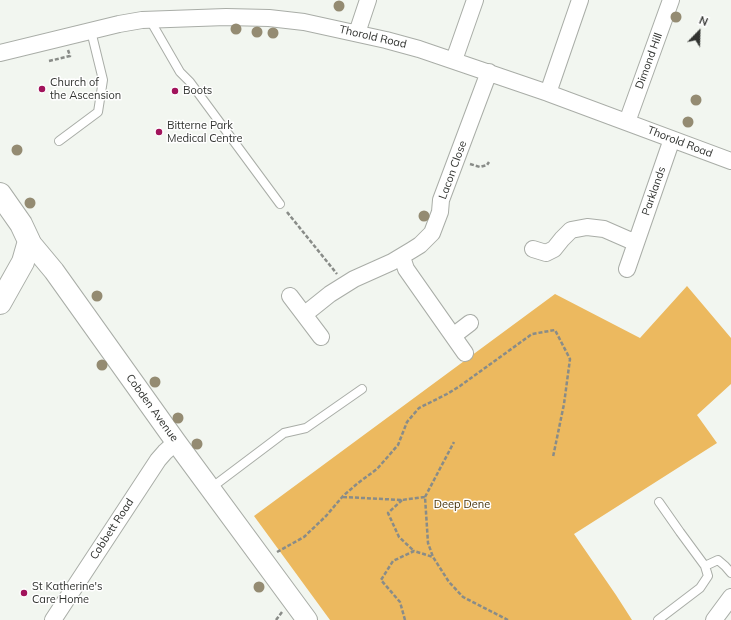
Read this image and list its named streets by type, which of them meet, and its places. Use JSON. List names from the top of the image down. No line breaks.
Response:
{"streets":{"main road":["Cobden Avenue"],"street":["Thorold Road","Dimond Hill","Lacon Close","Parklands","Cobbett Road"]},"crossings":[["Thorold Road","Dimond Hill"],["Thorold Road","Lacon Close"],["Thorold Road","Parklands"],["Cobden Avenue","Cobbett Road"]],"parks":["Deep Dene"],"places":["Church of the Ascension","Boots","Bitterne Park Medical Centre","St Katherine's Care Home"],"north":"top right"}
